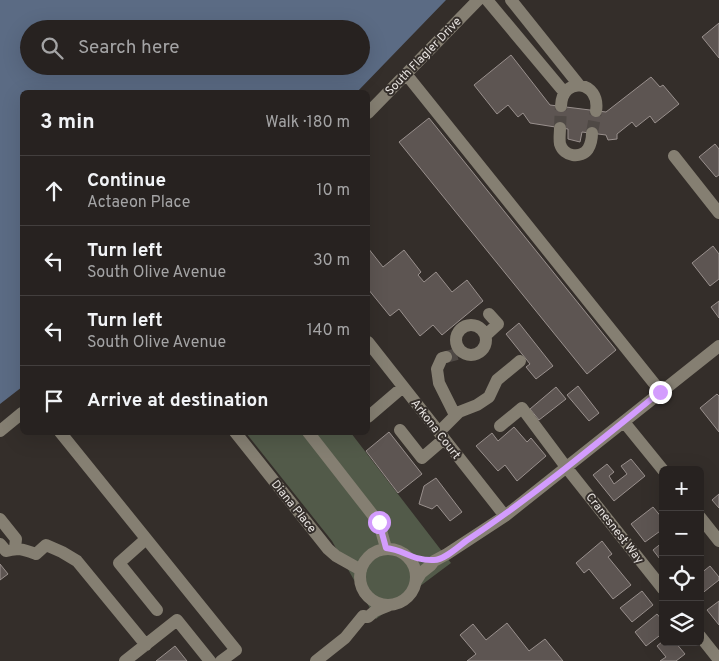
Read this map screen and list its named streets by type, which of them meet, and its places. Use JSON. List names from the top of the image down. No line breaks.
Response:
{"streets":{"street":["South Flagler Drive","Arkona Court","Diana Place","Cranesnest Way"]},"page":{"search":"Search here","heading":["3 min","Walk · 180 m"],"list":[["Continue","Actaeon Place","10 m"],["Turn left","South Olive Avenue","30 m"],["Turn left","South Olive Avenue","140 m"],"Arrive at destination"],"map_buttons":["+","−"]}}
